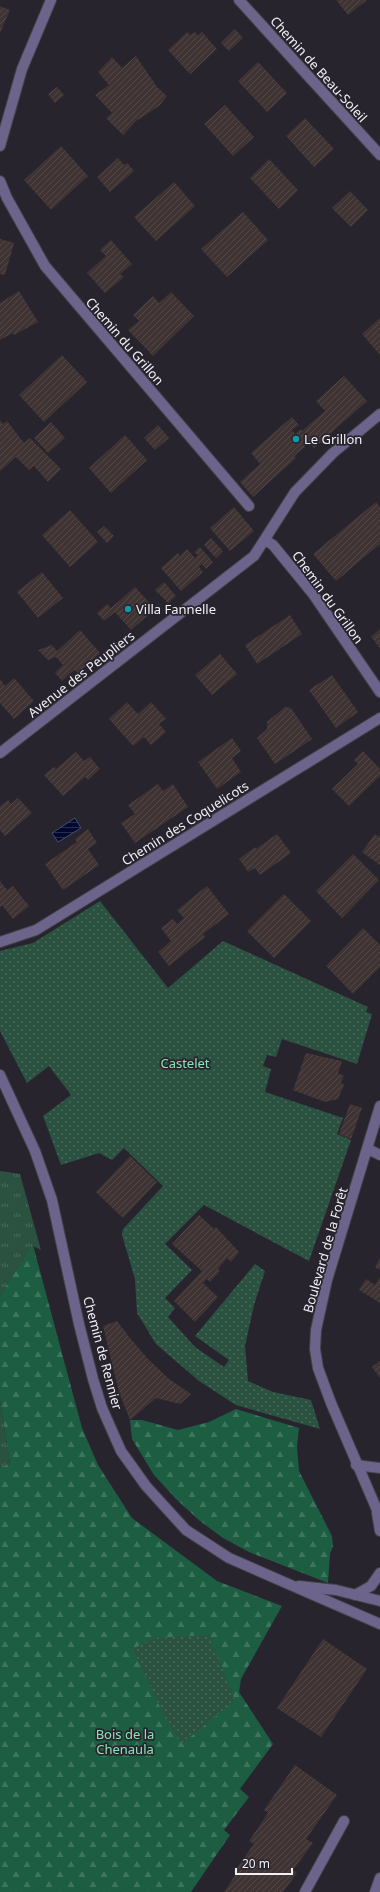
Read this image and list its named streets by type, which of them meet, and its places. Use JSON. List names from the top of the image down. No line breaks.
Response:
{"streets":{"street":["Chemin de Beau-Soleil","Chemin du Grillon","Avenue des Peupliers","Chemin des Coquelicots","Boulevard de la Forêt","Chemin de Rennier"]},"crossings":[["Chemin du Grillon","Avenue des Peupliers"]],"parks":["Castelet","Bois de la Chenaula"],"places":["Le Grillon","Villa Fannelle"],"scale_bar":"20 m"}
